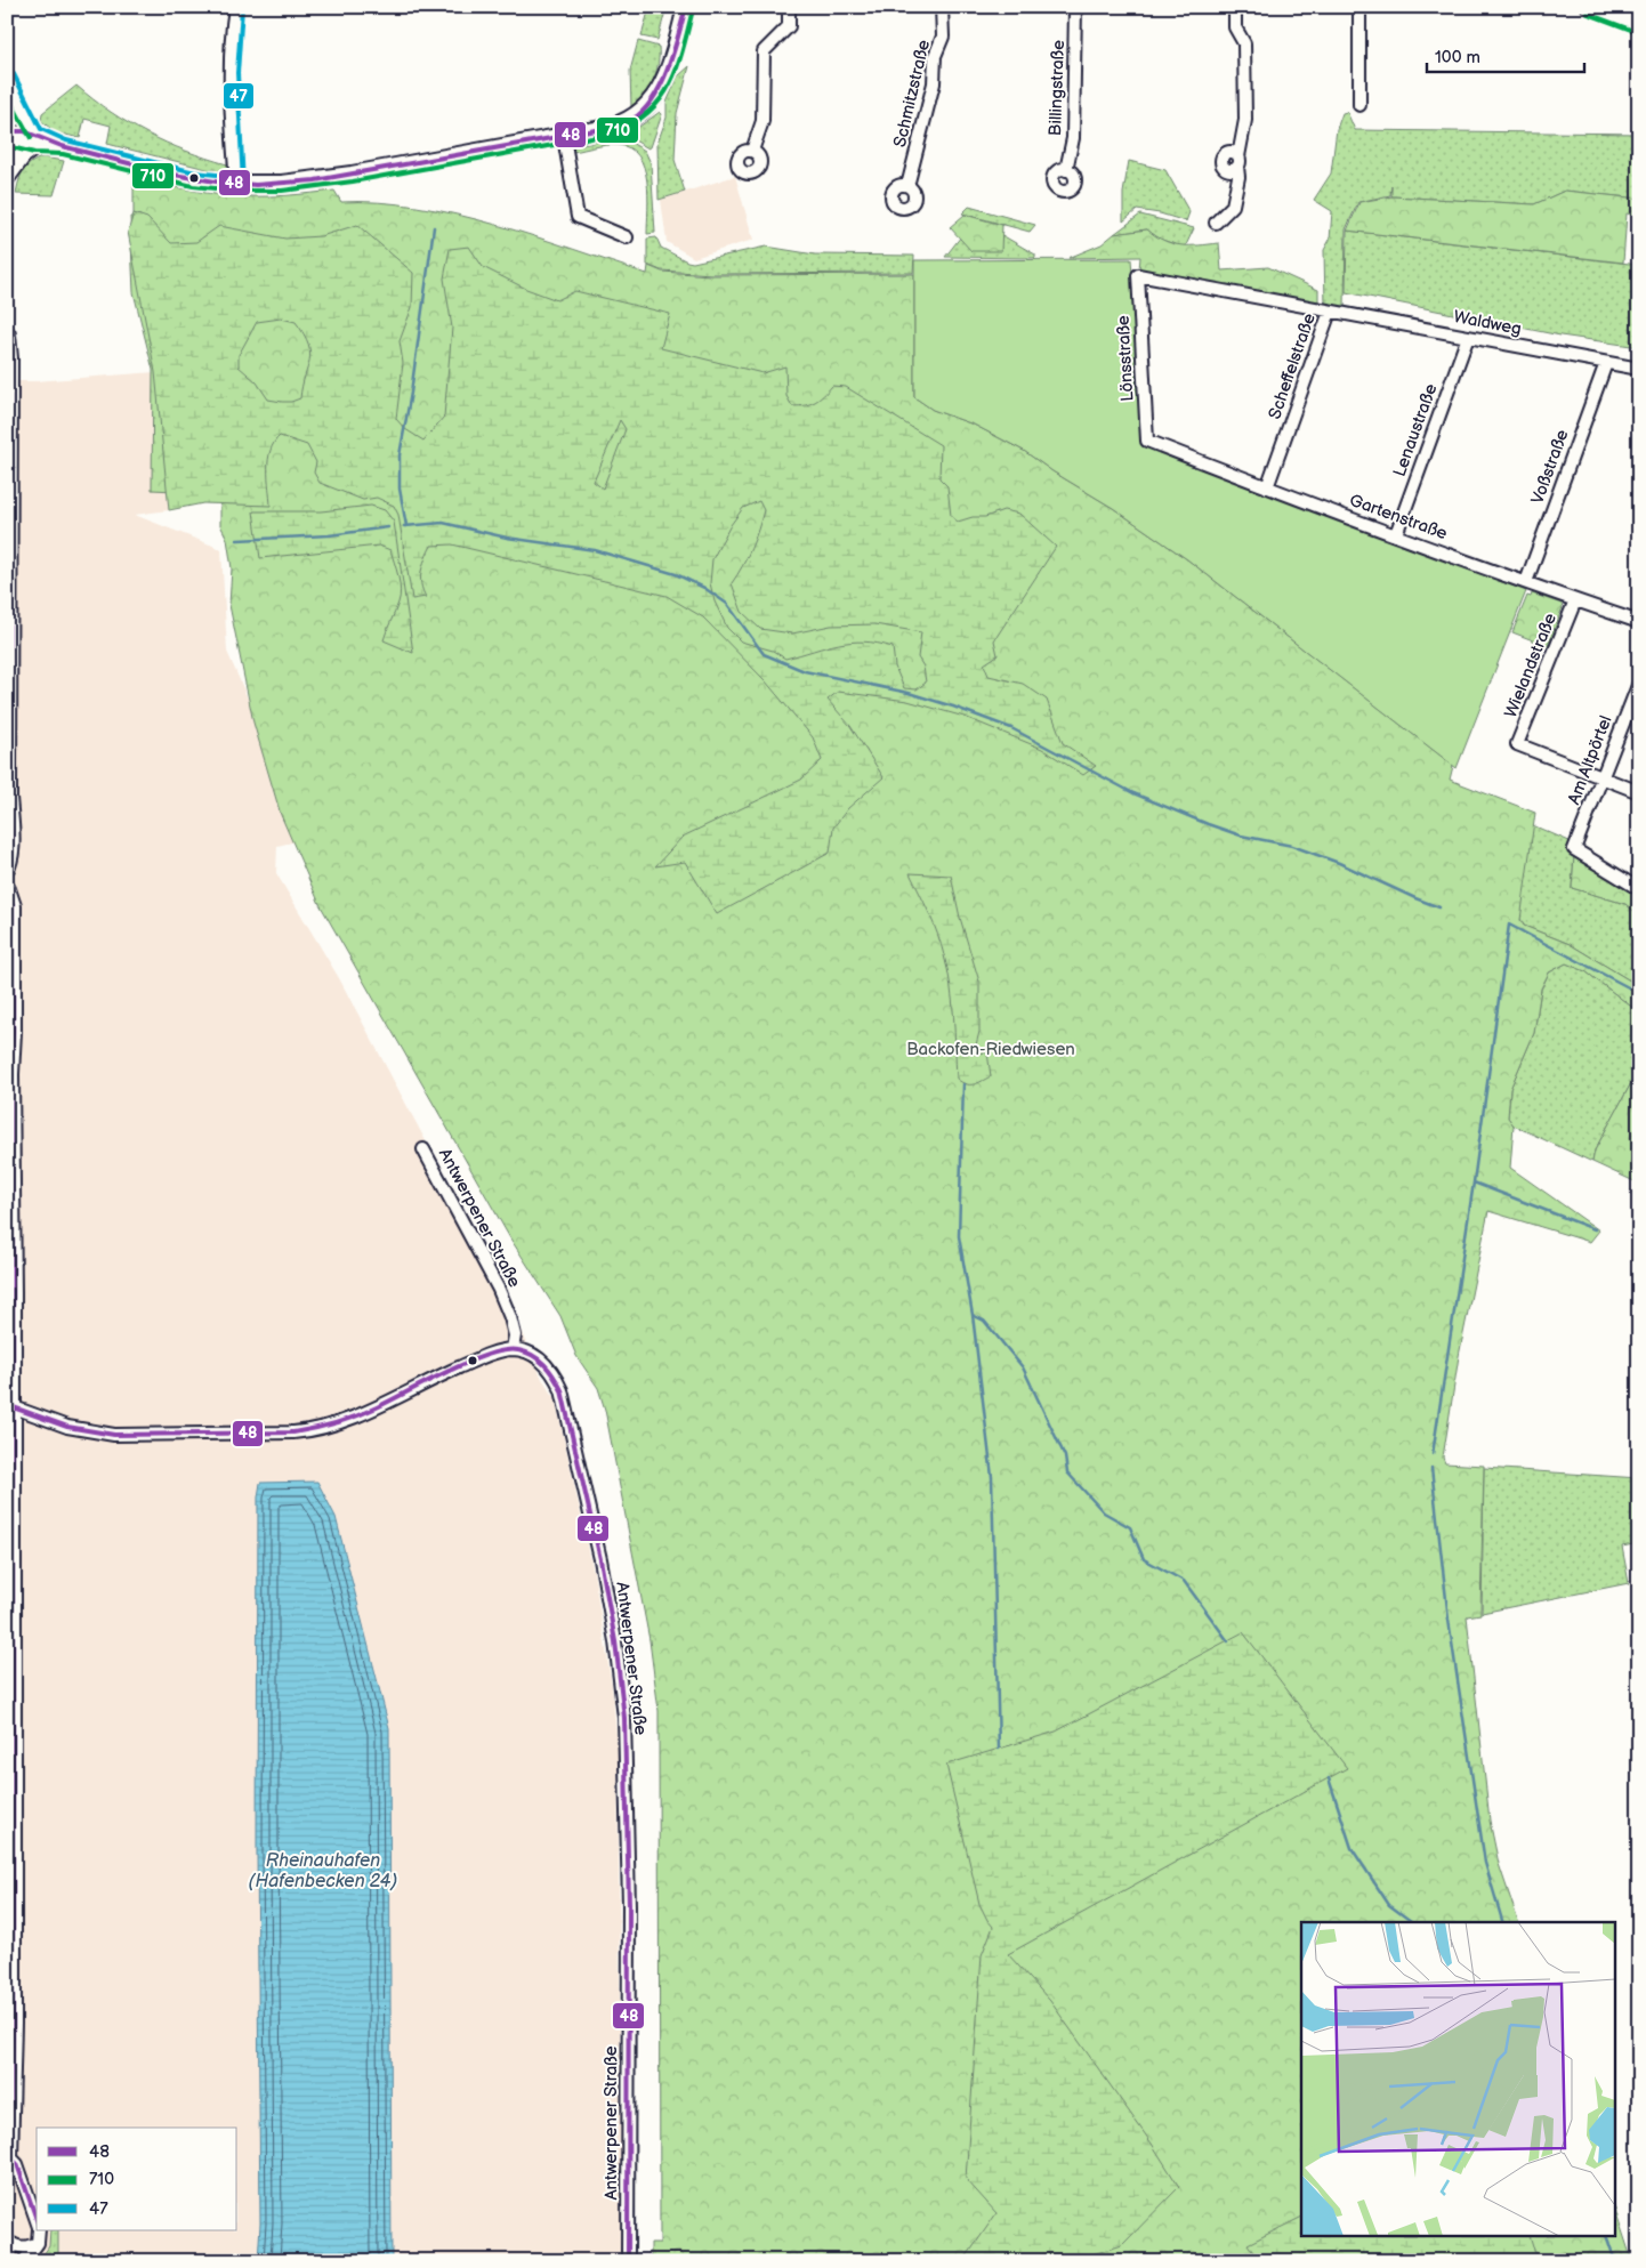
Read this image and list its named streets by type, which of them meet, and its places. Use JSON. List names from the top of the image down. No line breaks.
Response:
{"streets":{"street":["Billingstraße","Schmitzstraße","Waldweg","Lönsstraße","Scheffelstraße","Lenaustraße","Voßstraße","Gartenstraße","Wielandstraße","Am Altpörtel","Antwerpener Straße"]},"crossings":[["Waldweg","Scheffelstraße"],["Waldweg","Lenaustraße"],["Waldweg","Voßstraße"],["Lönsstraße","Scheffelstraße"],["Lönsstraße","Gartenstraße"],["Scheffelstraße","Gartenstraße"],["Lenaustraße","Gartenstraße"],["Voßstraße","Gartenstraße"],["Gartenstraße","Wielandstraße"],["Wielandstraße","Am Altpörtel"]],"water":["Rheinauhafen (Hafenbecken 24)"],"parks":["Backofen-Riedwiesen"],"lines":["transit line 48","transit line 47","transit line 710"],"legend":["48","710","47"],"scale_bar":"100 m"}
